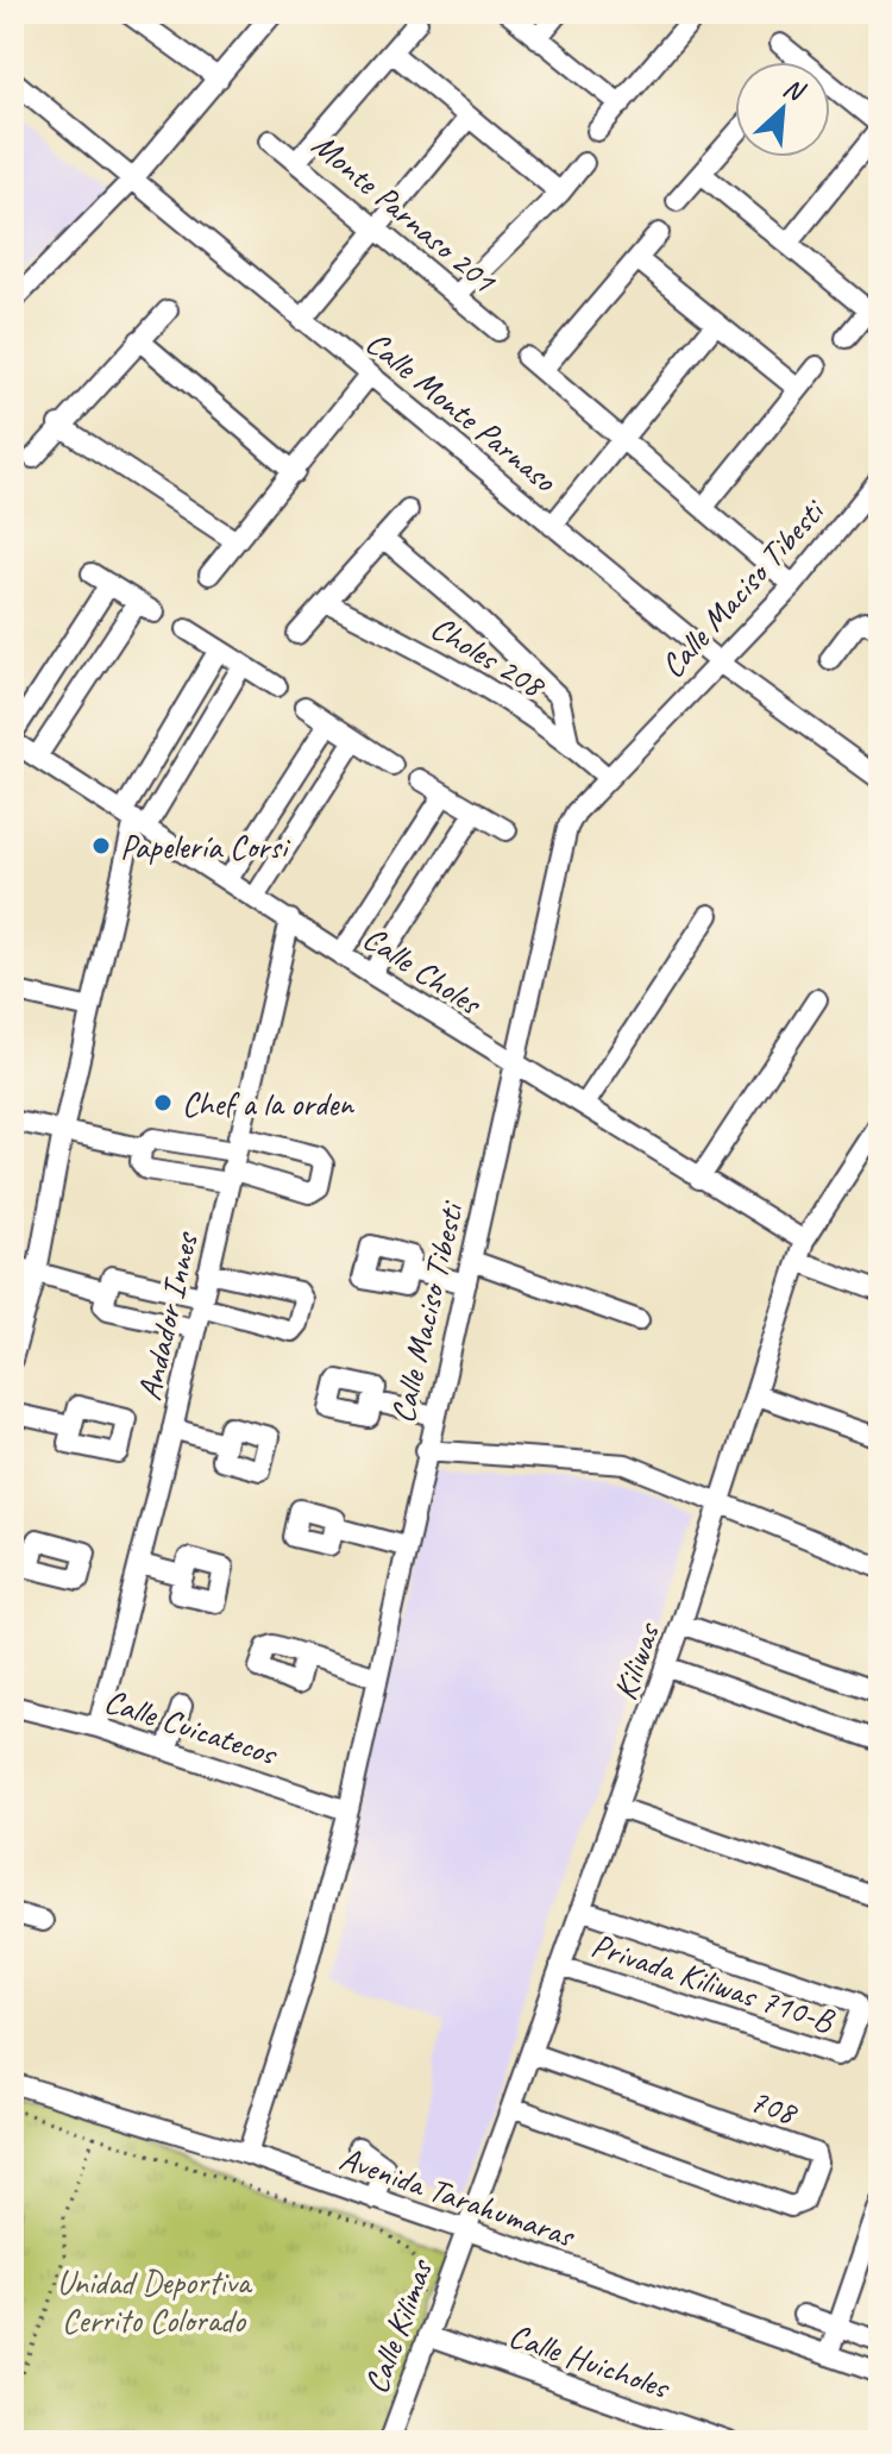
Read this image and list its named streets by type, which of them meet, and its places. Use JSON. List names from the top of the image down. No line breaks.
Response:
{"streets":{"street":["Monte Parnaso 201","Calle Monte Parnaso","Calle Maciso Tibesti","Choles 208","Calle Choles","Andador Innes","Kiliwas","Calle Cuicatecos","Privada Kiliwas 710-B","708","Avenida Tarahumaras","Calle Kilimas","Calle Huicholes"]},"crossings":[["Calle Monte Parnaso","Calle Maciso Tibesti"],["Calle Maciso Tibesti","Choles 208"],["Calle Maciso Tibesti","Calle Choles"],["Calle Maciso Tibesti","Calle Cuicatecos"],["Calle Maciso Tibesti","Avenida Tarahumaras"],["Calle Choles","Andador Innes"],["Calle Choles","Kiliwas"],["Andador Innes","Calle Cuicatecos"],["Kiliwas","Privada Kiliwas 710-B"],["Kiliwas","708"],["Kiliwas","Avenida Tarahumaras"],["Kiliwas","Calle Kilimas"],["Avenida Tarahumaras","Calle Kilimas"],["Calle Kilimas","Calle Huicholes"]],"parks":["Unidad Deportiva Cerrito Colorado"],"places":["Papelería Corsi","Chef a la orden"],"north":"top right"}
